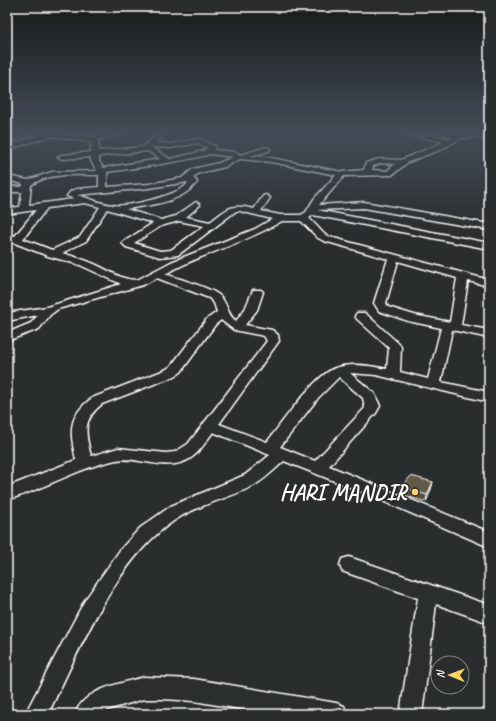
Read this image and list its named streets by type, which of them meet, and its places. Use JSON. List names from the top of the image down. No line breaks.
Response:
{"places":["HARI MANDIR"],"north":"left"}
